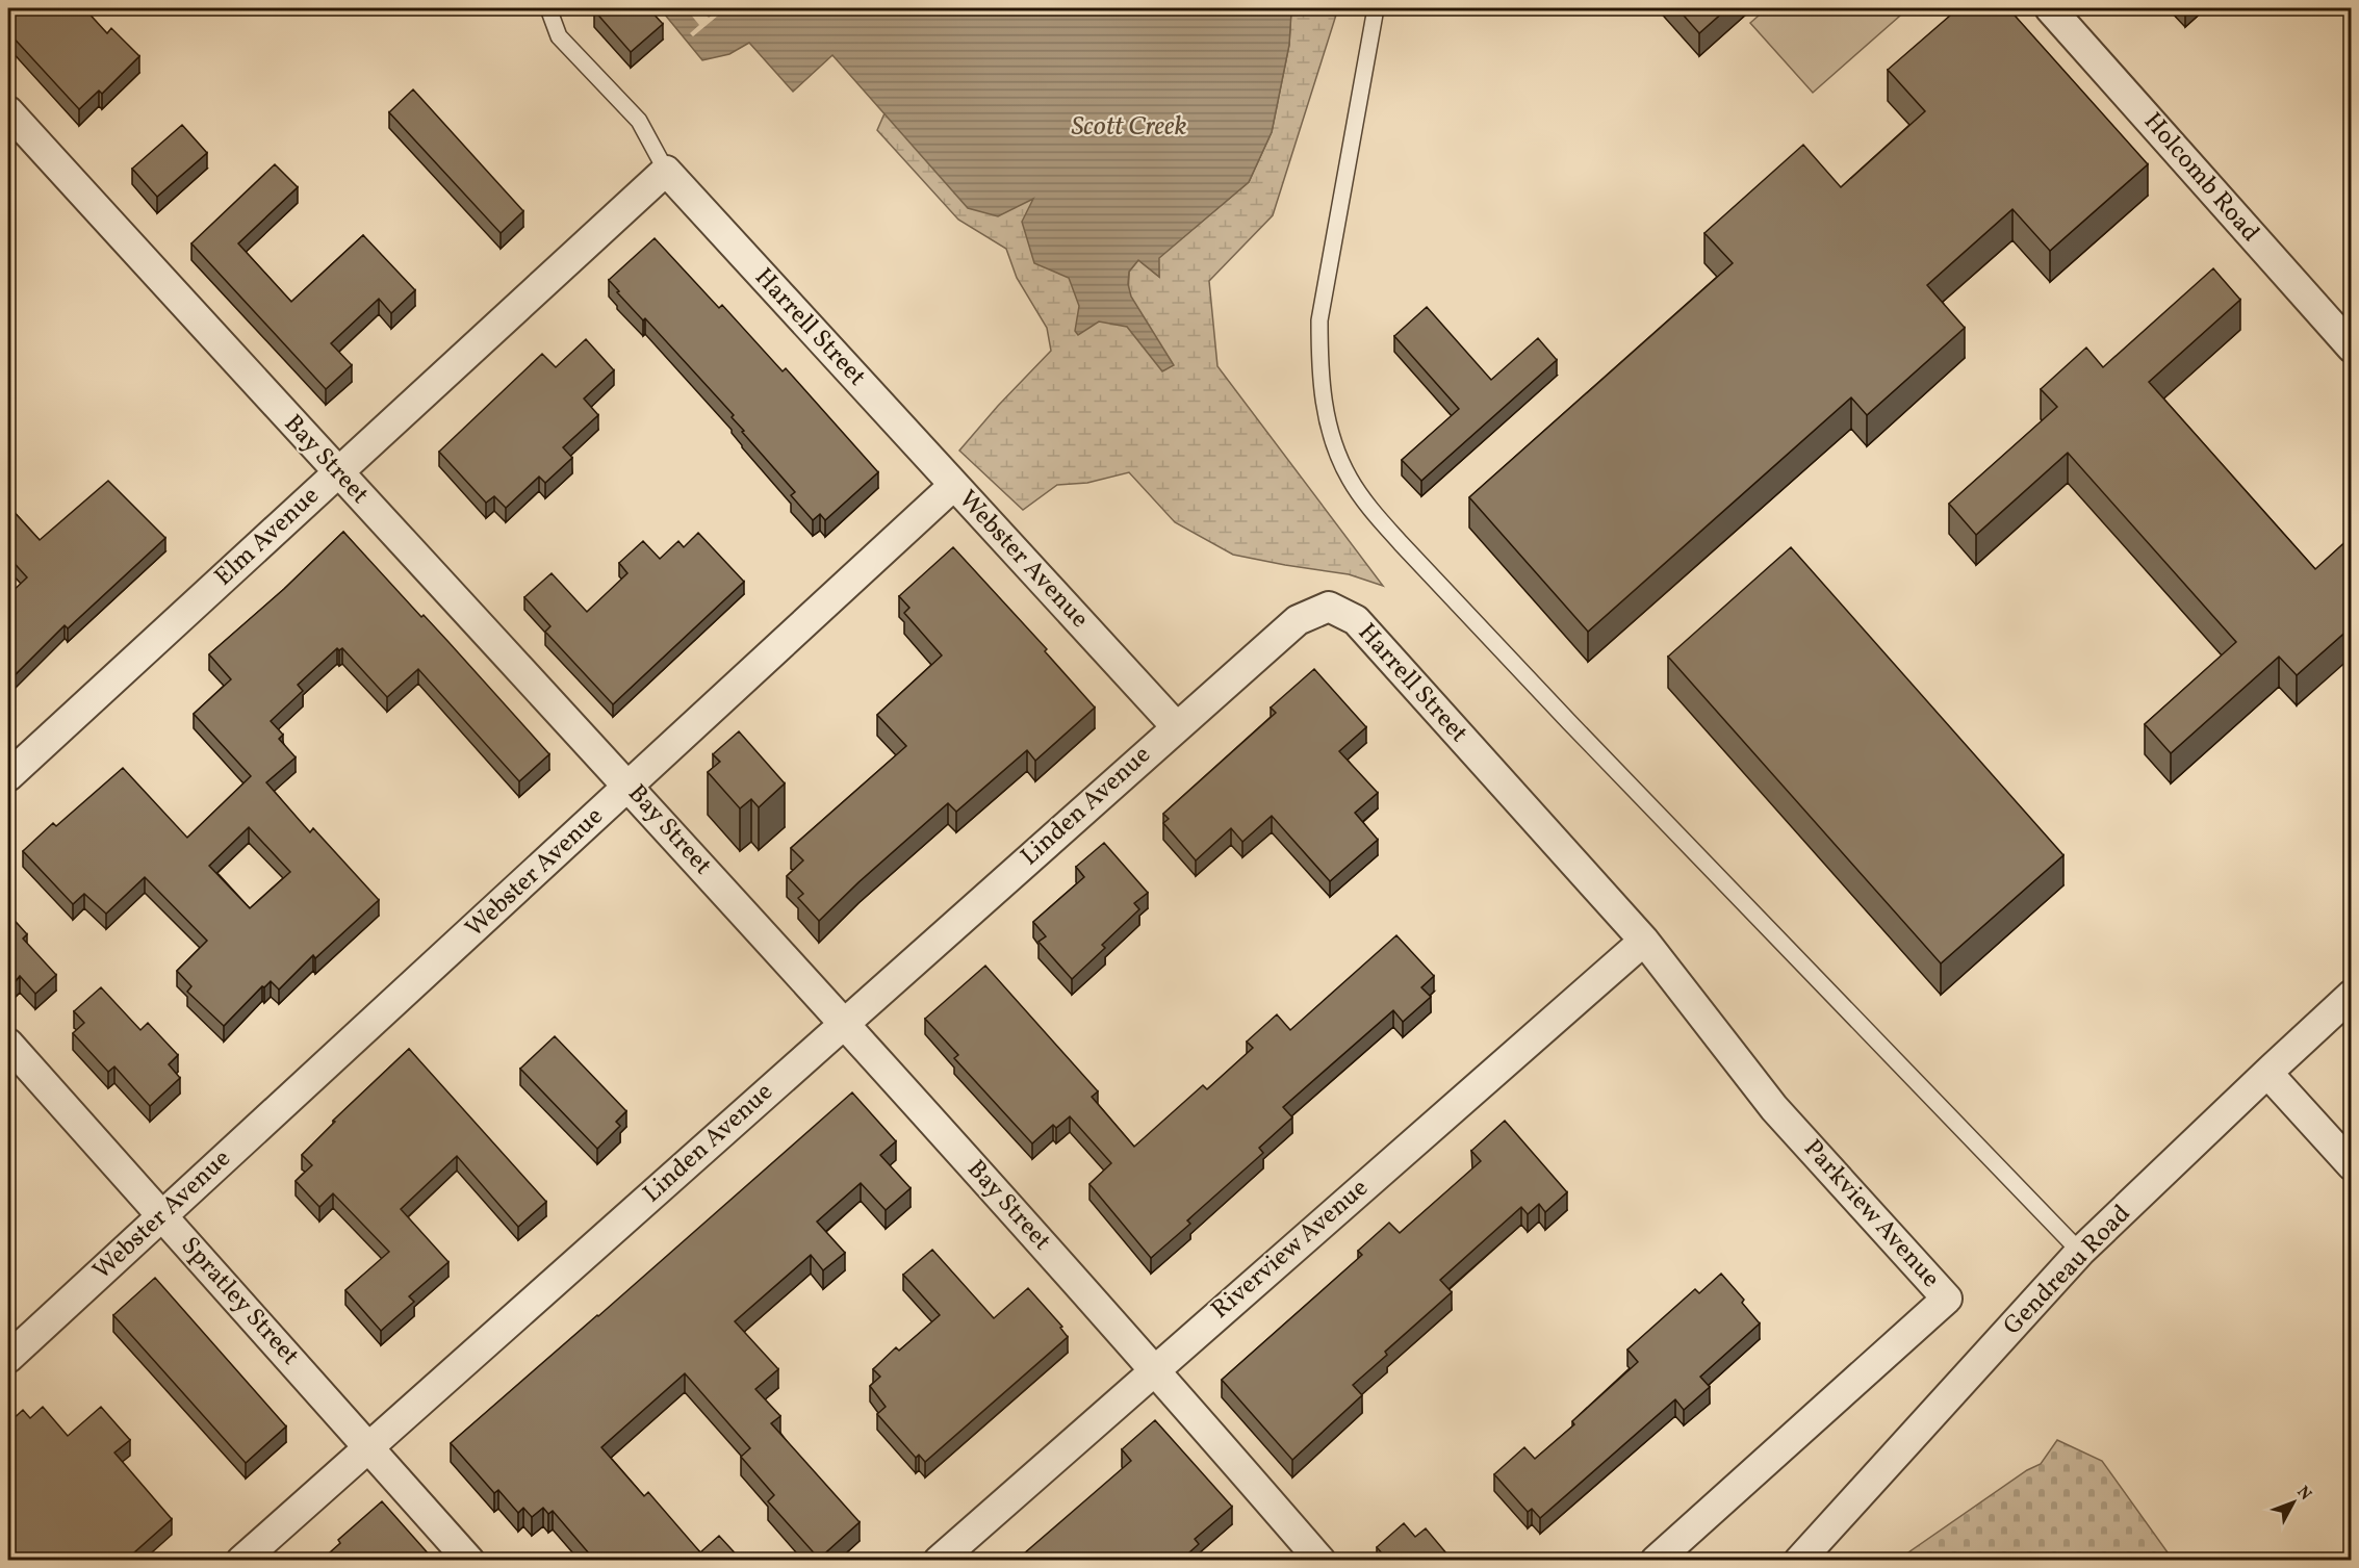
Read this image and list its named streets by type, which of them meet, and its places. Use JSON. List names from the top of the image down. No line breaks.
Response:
{"streets":{"street":["Holcomb Road","Harrell Street","Bay Street","Elm Avenue","Webster Avenue","Linden Avenue","Parkview Avenue","Riverview Avenue","Gendreau Road","Spratley Street"]},"crossings":[["Harrell Street","Elm Avenue"],["Harrell Street","Webster Avenue"],["Harrell Street","Linden Avenue"],["Harrell Street","Parkview Avenue"],["Harrell Street","Riverview Avenue"],["Bay Street","Elm Avenue"],["Bay Street","Webster Avenue"],["Bay Street","Linden Avenue"],["Bay Street","Riverview Avenue"],["Webster Avenue","Linden Avenue"],["Webster Avenue","Spratley Street"],["Linden Avenue","Spratley Street"],["Parkview Avenue","Riverview Avenue"]],"water":["Scott Creek"],"north":"top right"}
